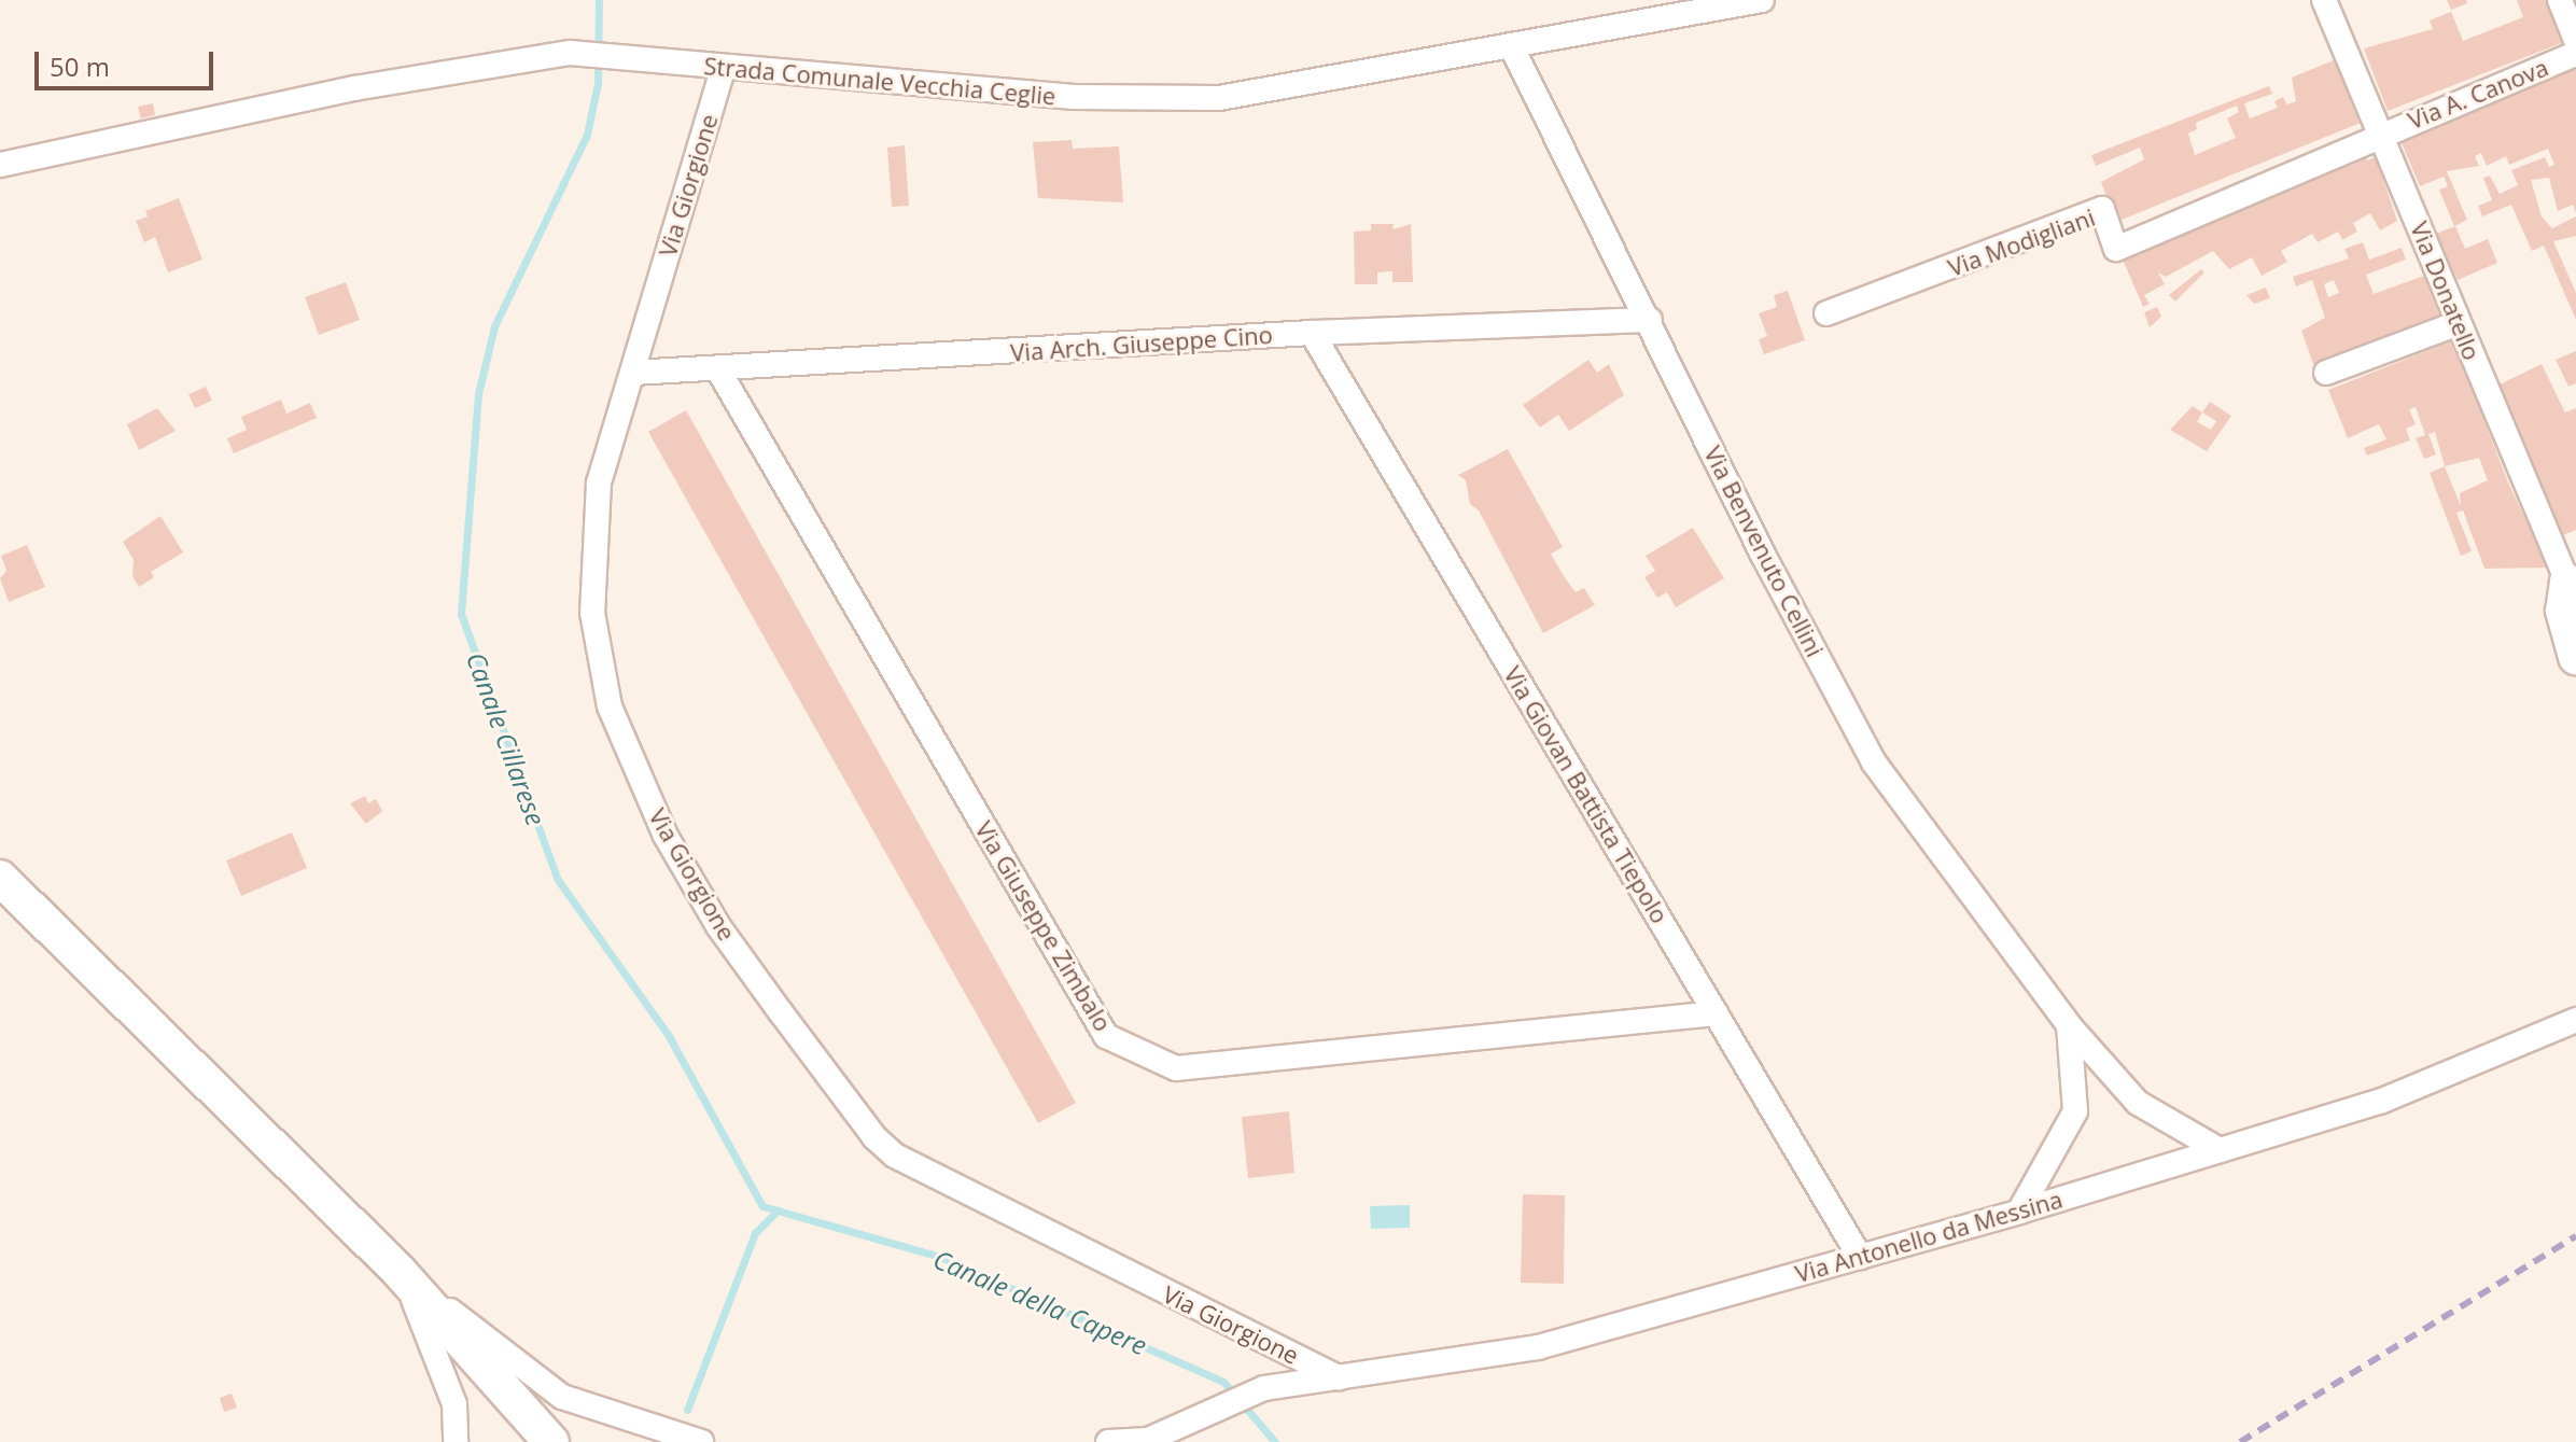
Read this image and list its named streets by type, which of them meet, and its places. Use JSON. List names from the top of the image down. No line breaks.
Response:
{"streets":{"street":["Strada Comunale Vecchia Ceglie","Via A. Canova","Via Giorgione","Via Modigliani","Via Donatello","Via Arch. Giuseppe Cino","Via Benvenuto Cellini","Via Giovan Battista Tiepolo","Via Giuseppe Zimbalo","Via Antonello da Messina"]},"crossings":[["Strada Comunale Vecchia Ceglie","Via Giorgione"],["Strada Comunale Vecchia Ceglie","Via Benvenuto Cellini"],["Via A. Canova","Via Modigliani"],["Via A. Canova","Via Donatello"],["Via Giorgione","Via Arch. Giuseppe Cino"],["Via Giorgione","Via Antonello da Messina"],["Via Modigliani","Via Donatello"],["Via Arch. Giuseppe Cino","Via Benvenuto Cellini"],["Via Arch. Giuseppe Cino","Via Giovan Battista Tiepolo"],["Via Arch. Giuseppe Cino","Via Giuseppe Zimbalo"],["Via Benvenuto Cellini","Via Antonello da Messina"],["Via Giovan Battista Tiepolo","Via Giuseppe Zimbalo"],["Via Giovan Battista Tiepolo","Via Antonello da Messina"]],"water":["Canale Cillarese","Canale della Capere"],"scale_bar":"50 m"}
